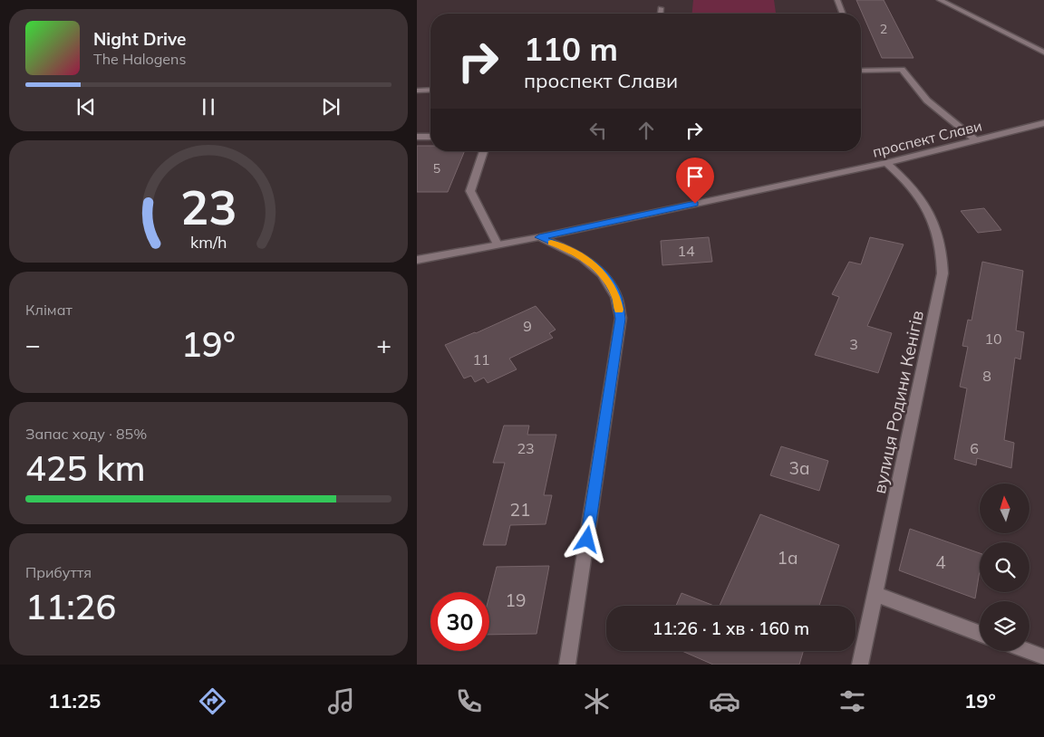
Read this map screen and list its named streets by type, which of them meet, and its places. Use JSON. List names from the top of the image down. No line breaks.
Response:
{"streets":{"street":["проспект Слави","вулиця Родини Кенігів"]},"crossings":[["проспект Слави","вулиця Родини Кенігів"]],"house_numbers":["2","5","14","9","10","3","11","8","23","6","3а","21","1а","4","19"],"north":"top","page":{"turn":["110 m","проспект Слави"],"song":["Night Drive","The Halogens"],"tile":["Клімат",["Запас ходу · 85%","425 km"],["Прибуття","11:26"]],"heat":["−","19°","+"],"limit":"30","trip":"11:26 · 1 хв · 160 m","tabs":["11:25","19°"],"gauge":["23","km/h"]}}
